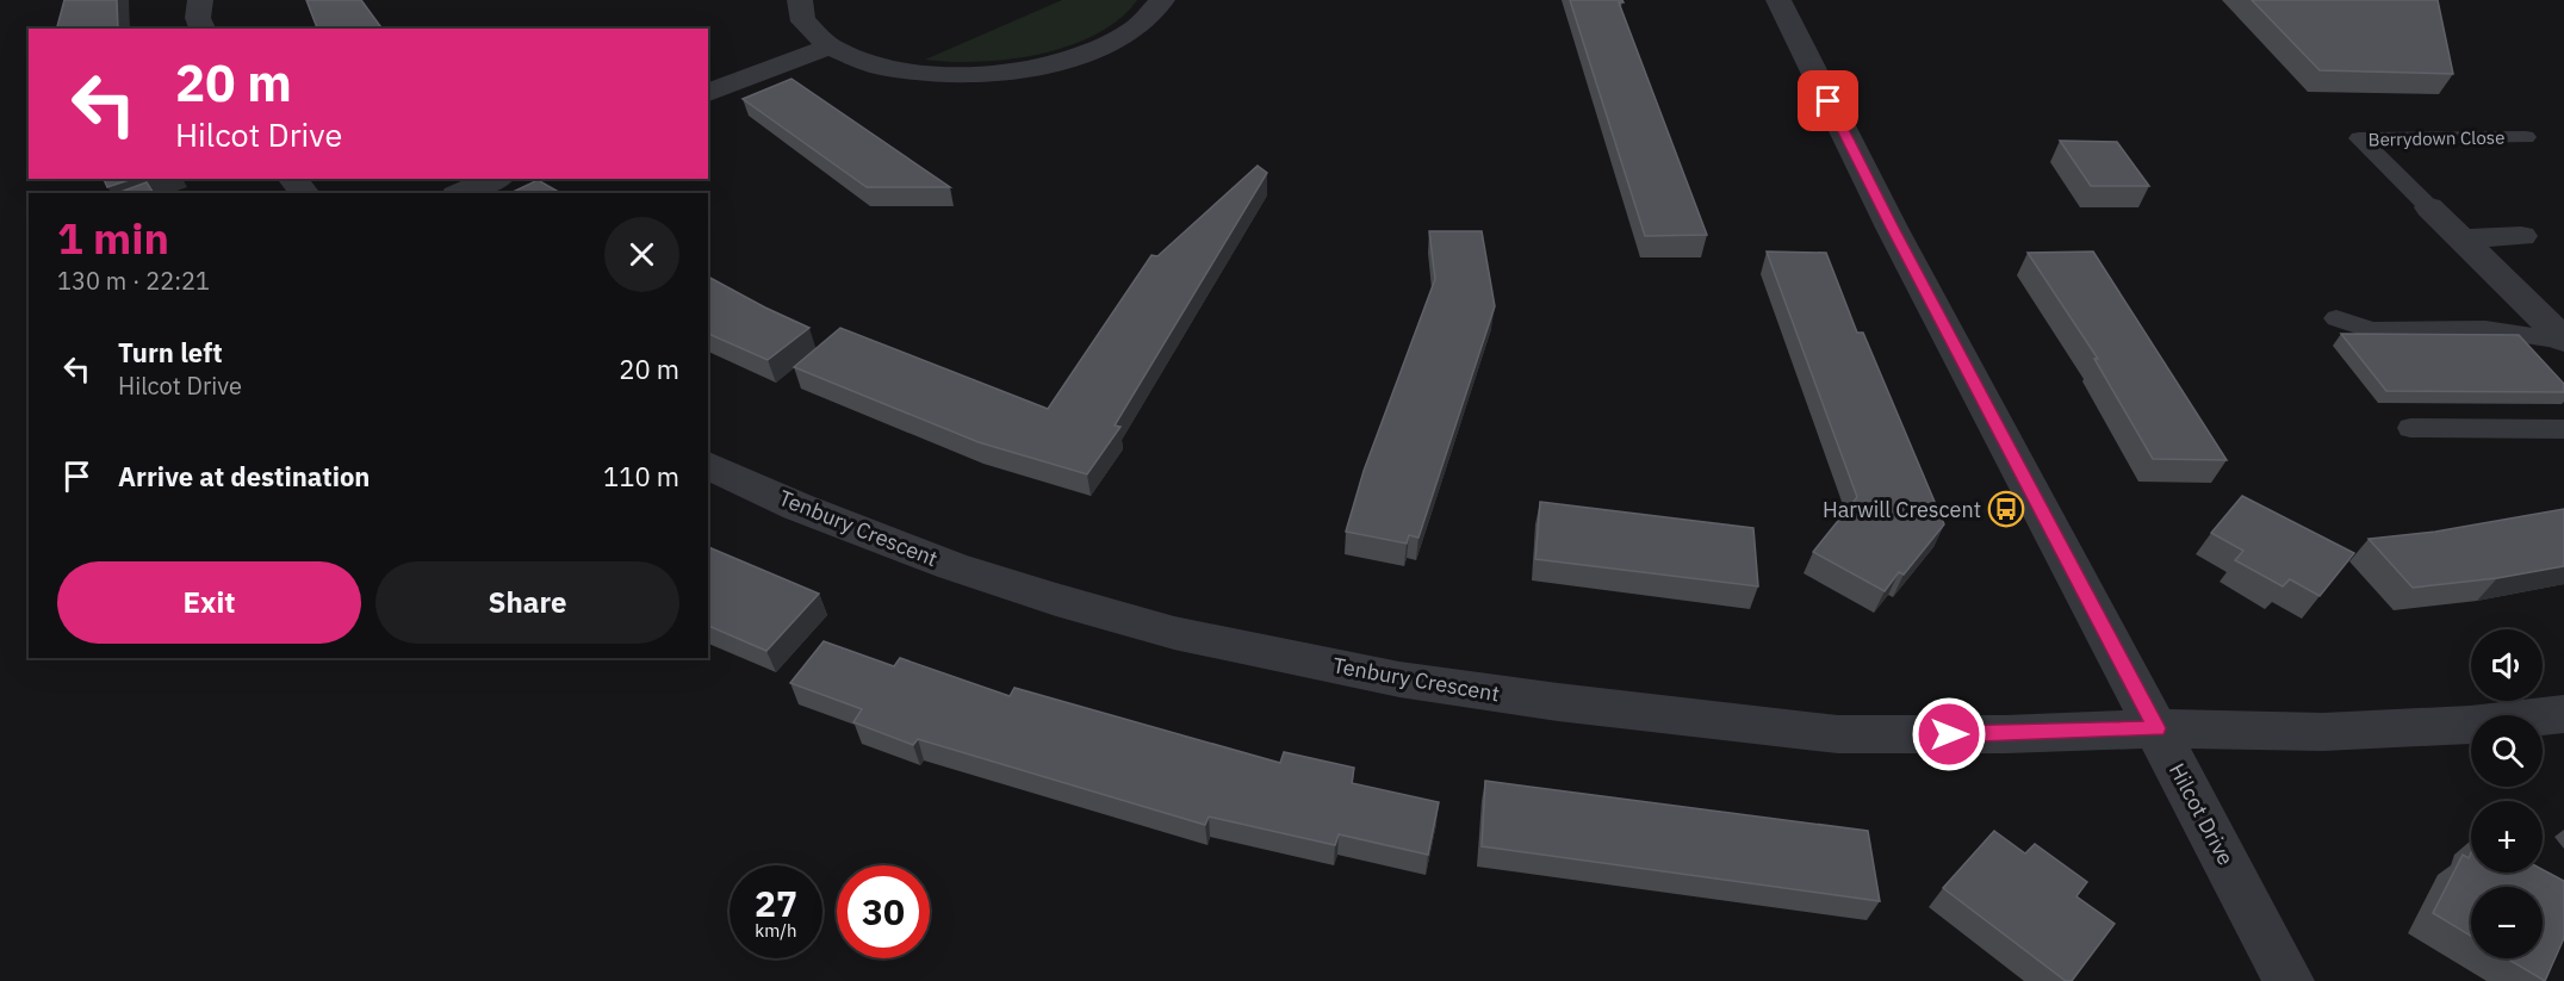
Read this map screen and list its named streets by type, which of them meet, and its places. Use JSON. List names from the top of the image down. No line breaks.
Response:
{"streets":{"street":["Berrydown Close","Tenbury Crescent","Hilcot Drive"]},"crossings":[["Tenbury Crescent","Hilcot Drive"]],"places":{"bus stop":["Harwill Crescent"]},"page":{"turn":["20 m","Hilcot Drive"],"heading":["1 min","130 m · 22:21"],"list":[{"name":"Turn left","note":"Hilcot Drive","value":"20 m"},{"name":"Arrive at destination","value":"110 m"}],"buttons":["Exit","Share"],"map_buttons":["+","−"],"speed":"27 km/h","limit":"30"}}
